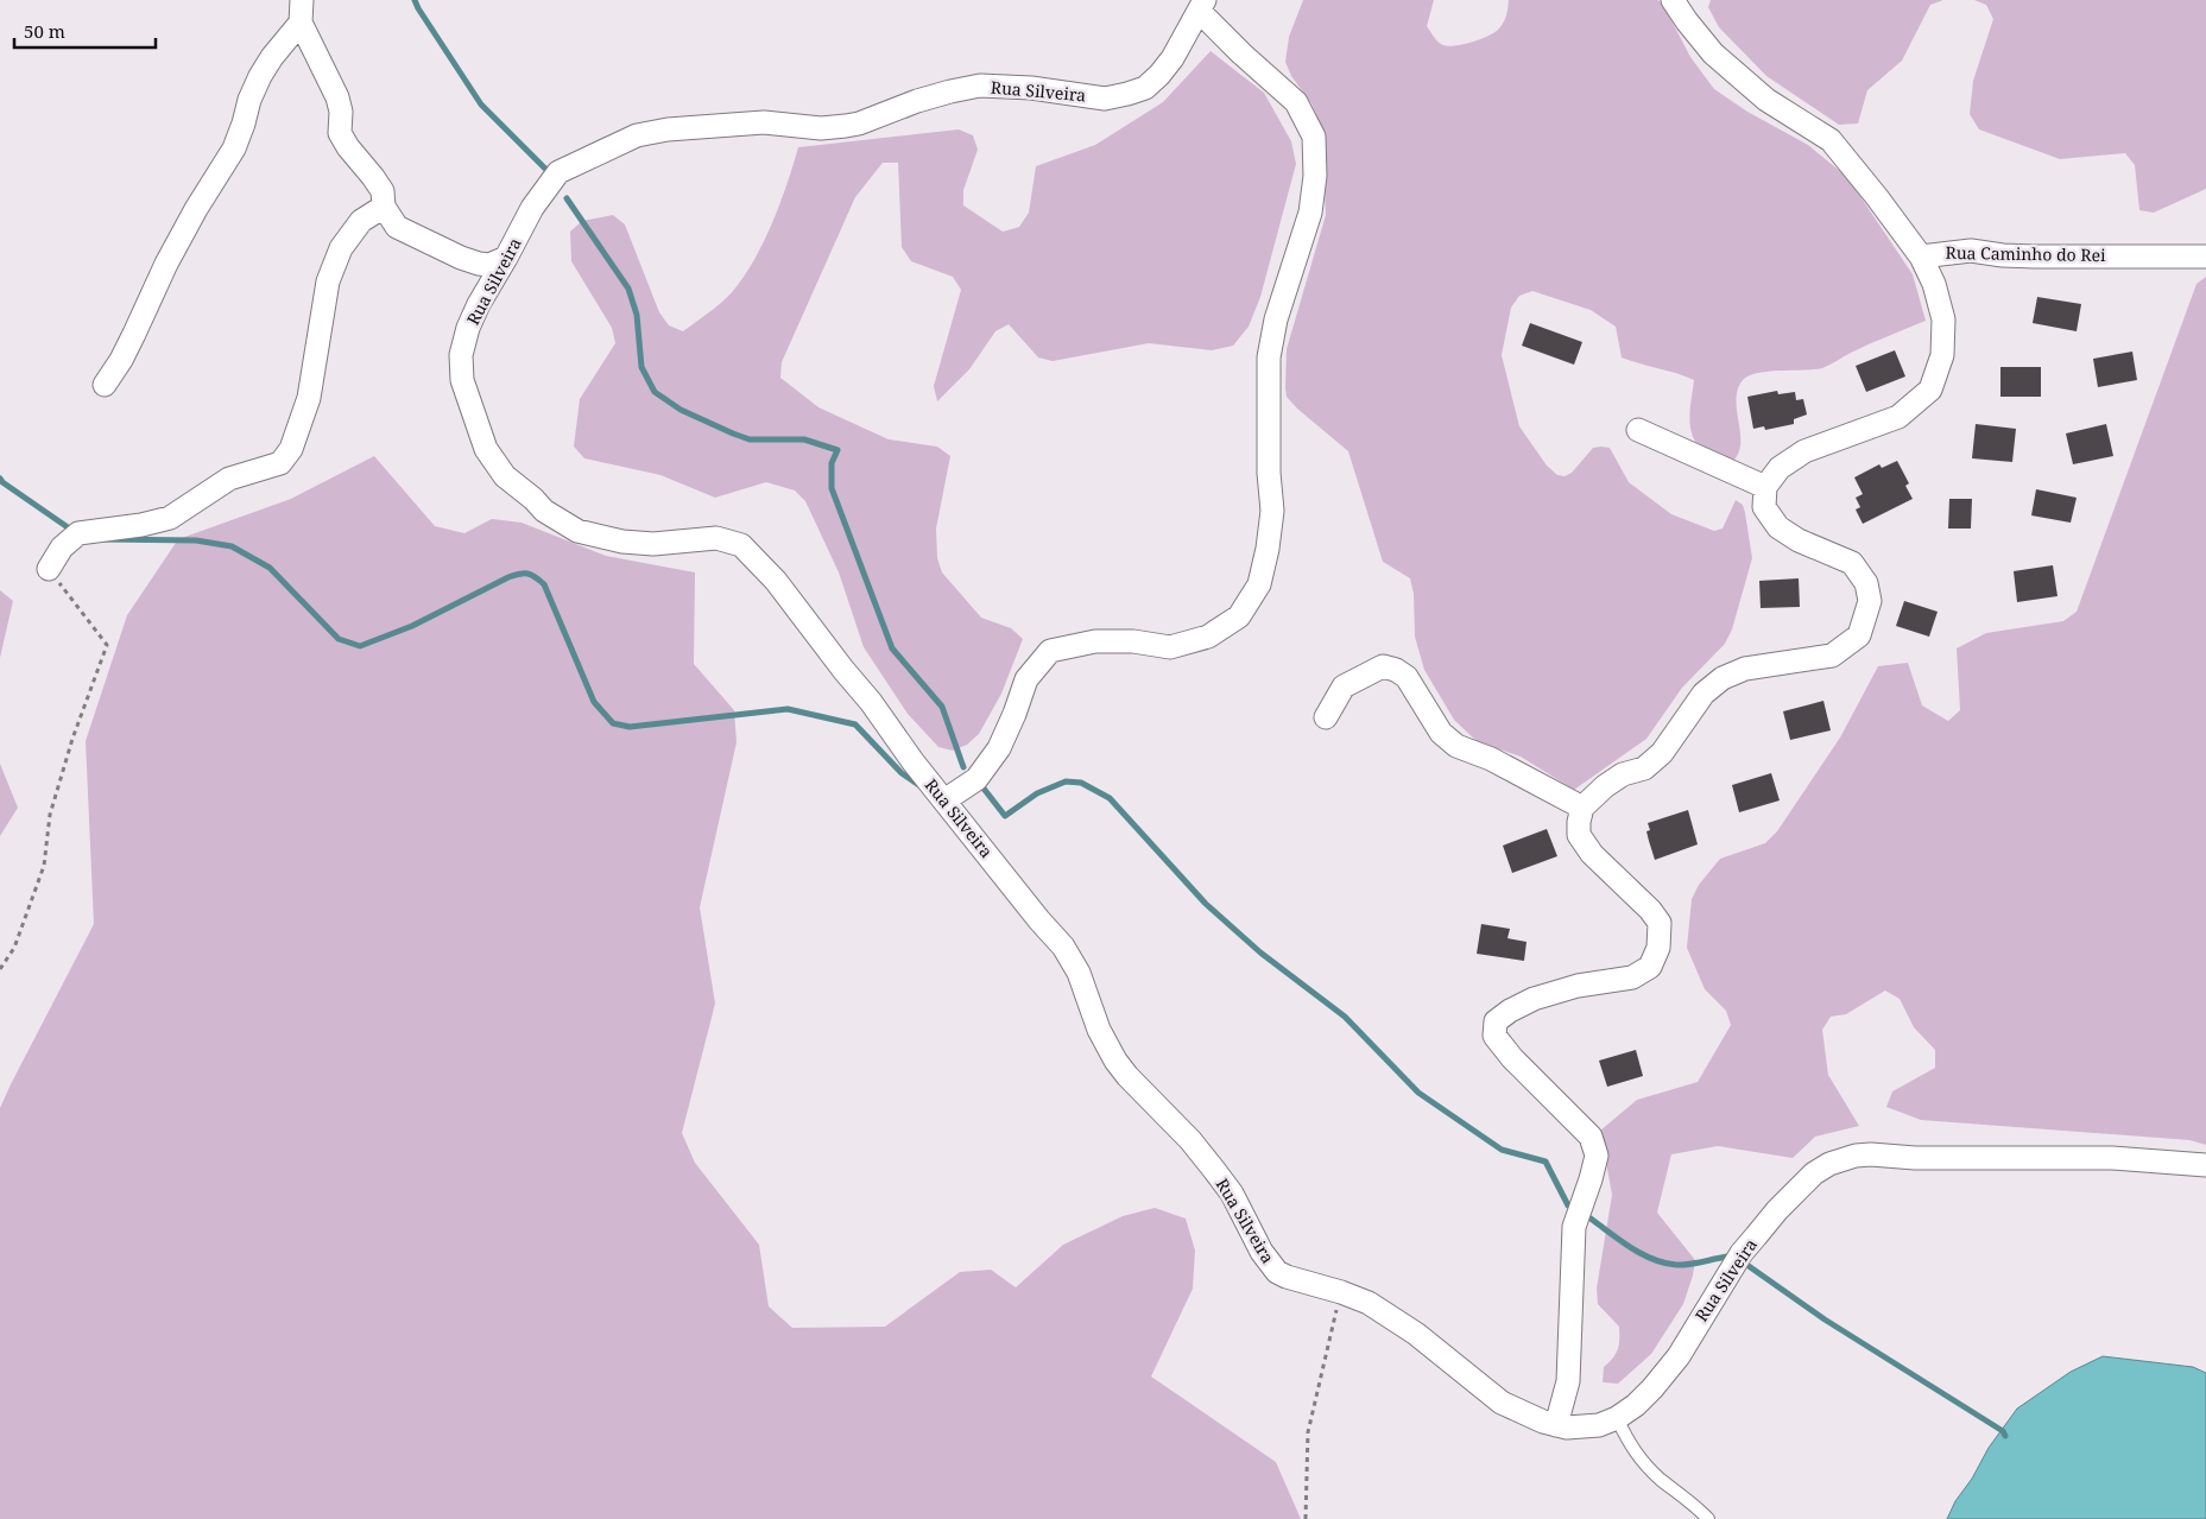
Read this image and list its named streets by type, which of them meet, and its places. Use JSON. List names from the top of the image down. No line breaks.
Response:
{"streets":{"street":["Rua Silveira","Rua Caminho do Rei"]},"scale_bar":"50 m"}
